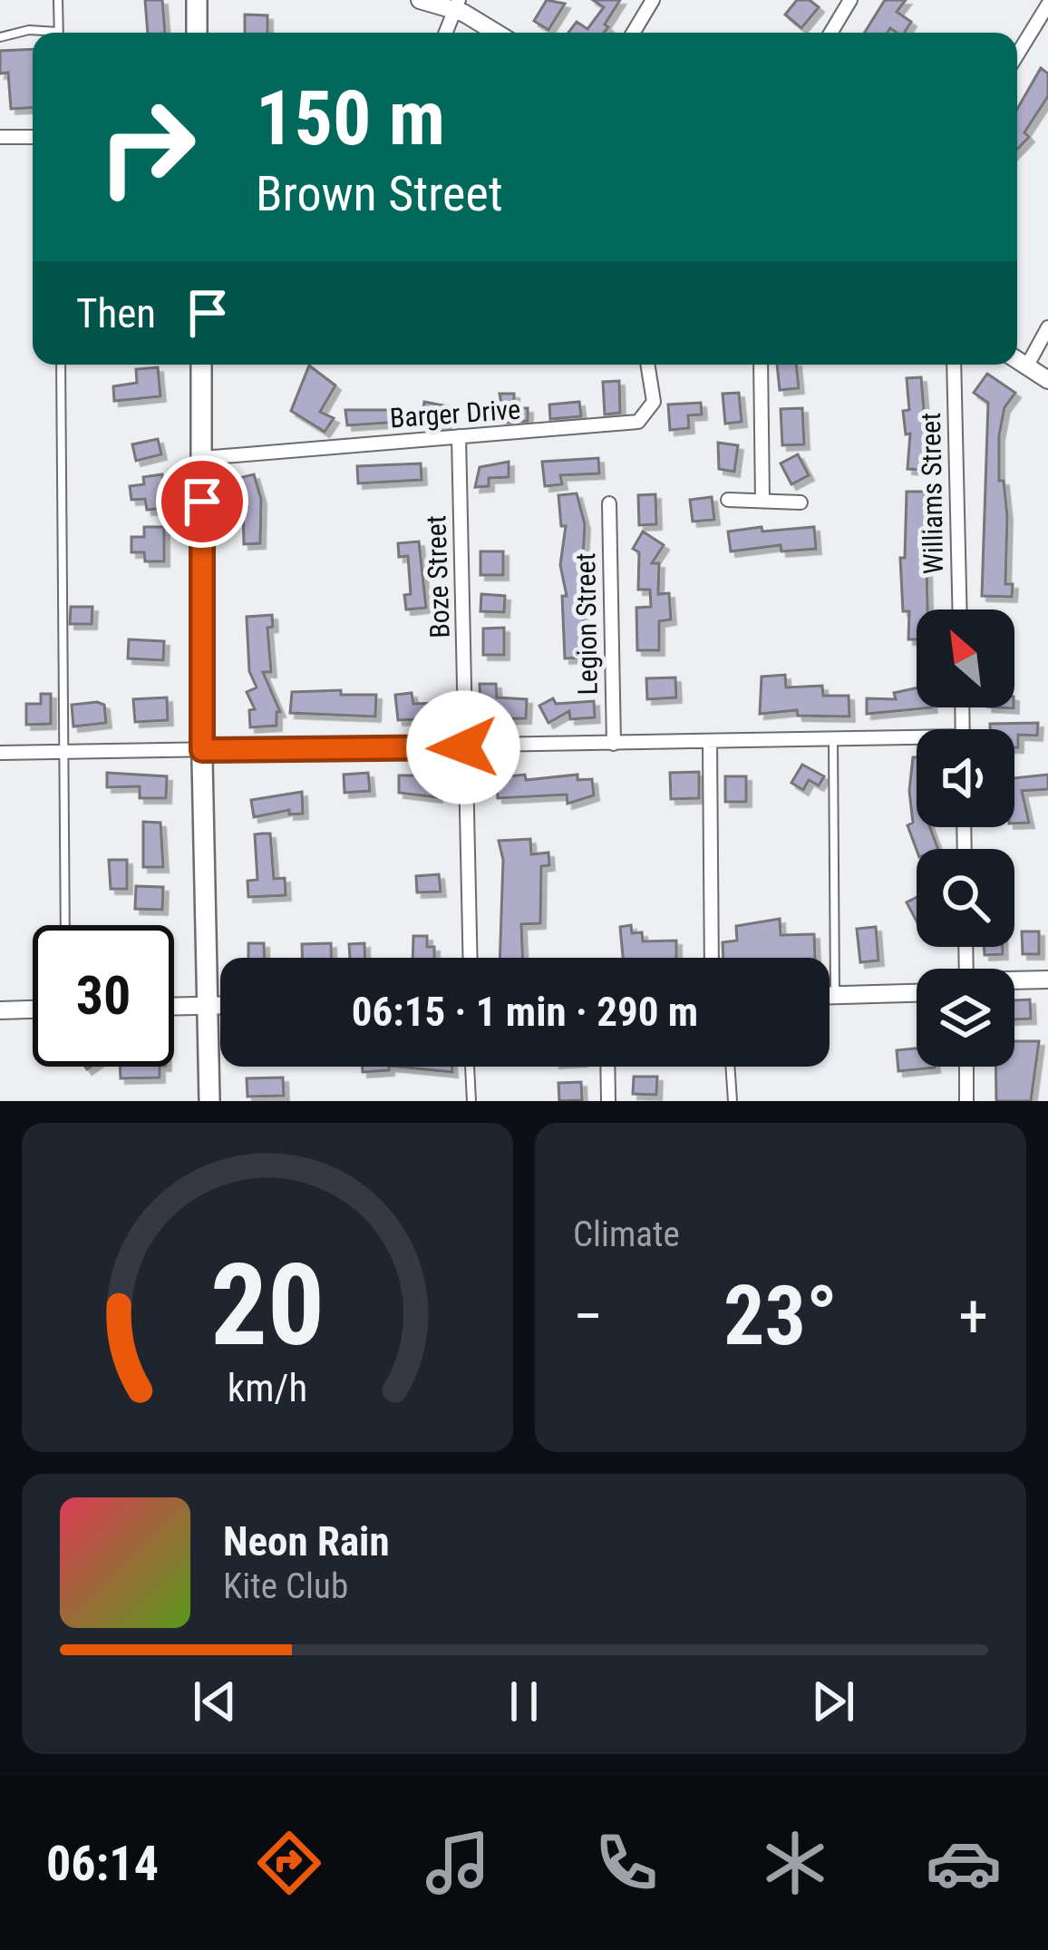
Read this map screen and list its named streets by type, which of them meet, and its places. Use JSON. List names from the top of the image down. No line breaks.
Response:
{"streets":{"street":["Barger Drive","Williams Street","Boze Street","Legion Street"]},"crossings":[["Barger Drive","Boze Street"]],"north":"top left","page":{"turn":["150 m","Brown Street"],"then":"Then","limit":"30","trip":"06:15 · 1 min · 290 m","tile":"Climate","heat":["−","23°","+"],"song":["Neon Rain","Kite Club"],"tabs":"06:14","gauge":["20","km/h"]}}
